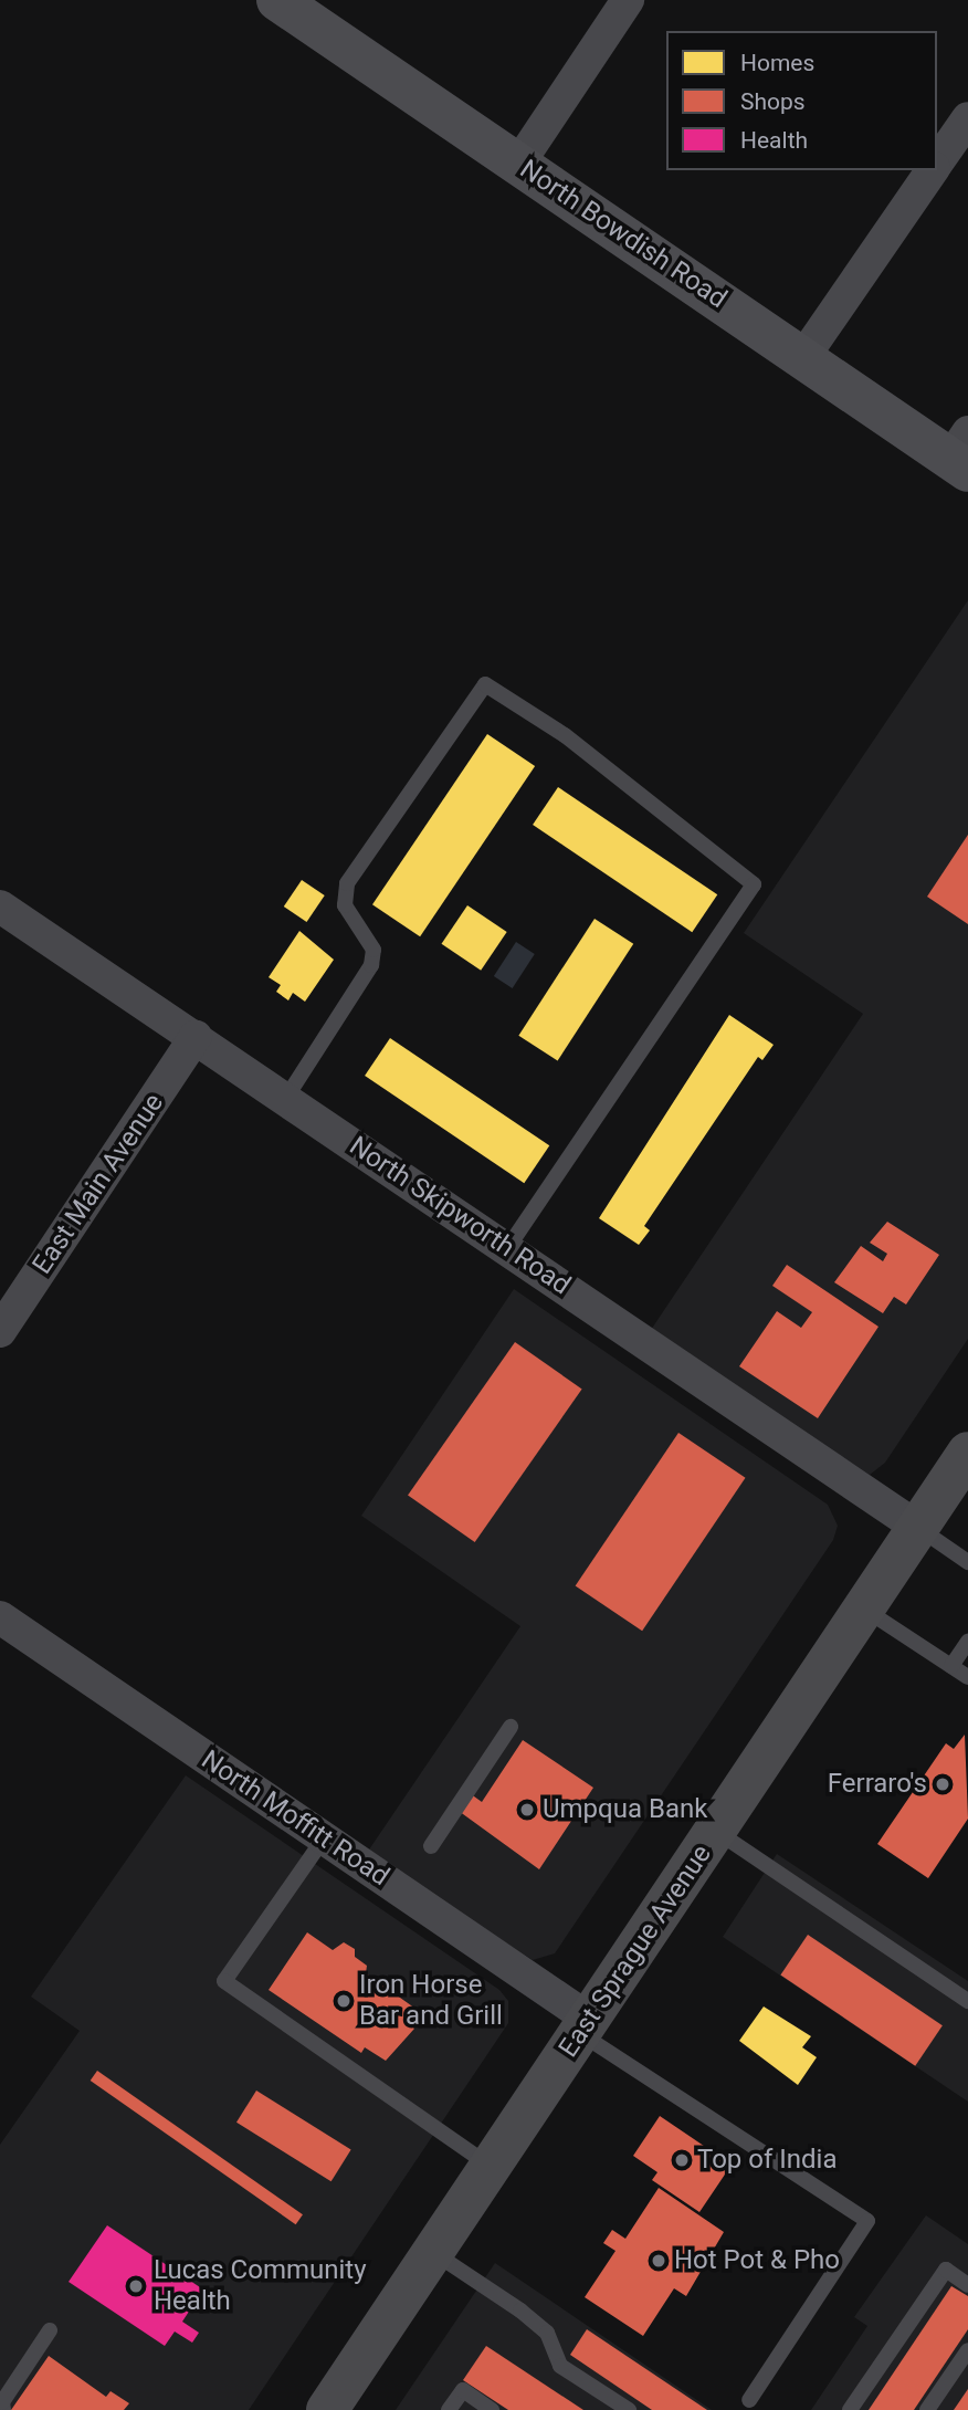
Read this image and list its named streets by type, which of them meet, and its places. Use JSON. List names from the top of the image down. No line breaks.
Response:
{"streets":{"main road":["East Sprague Avenue"],"street":["North Bowdish Road","East Main Avenue","North Skipworth Road","North Moffitt Road"]},"crossings":[["East Main Avenue","North Skipworth Road"],["North Skipworth Road","East Sprague Avenue"],["North Moffitt Road","East Sprague Avenue"]],"places":["Ferraro's","Umpqua Bank","Iron Horse Bar and Grill","Top of India","Hot Pot & Pho","Lucas Community Health"],"legend":["Homes","Shops","Health"]}
